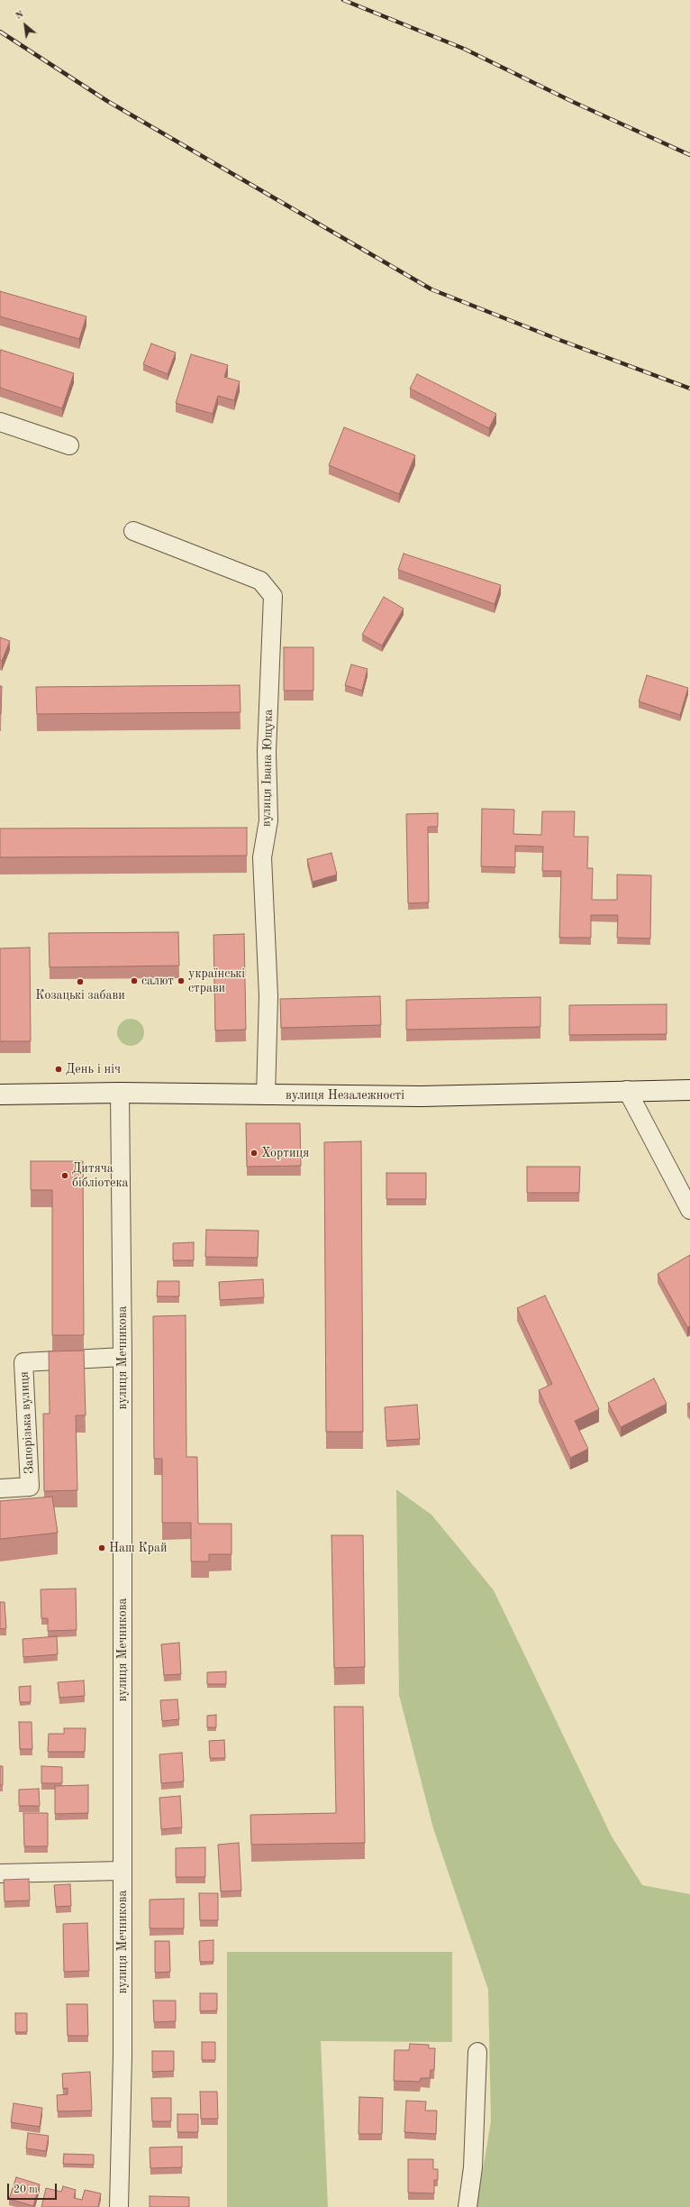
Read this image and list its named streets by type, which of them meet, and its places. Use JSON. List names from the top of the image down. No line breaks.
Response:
{"streets":{"main road":["вулиця Незалежності"],"street":["вулиця Івана Ющука","вулиця Мечникова","Запорізька вулиця"]},"crossings":[["вулиця Івана Ющука","вулиця Незалежності"],["вулиця Незалежності","вулиця Мечникова"],["вулиця Мечникова","Запорізька вулиця"]],"places":["салют","українські страви","Козацькі забави","День і ніч","Хортиця","Дитяча бібліотека","Наш Край"],"scale_bar":"20 m","north":"top left"}
